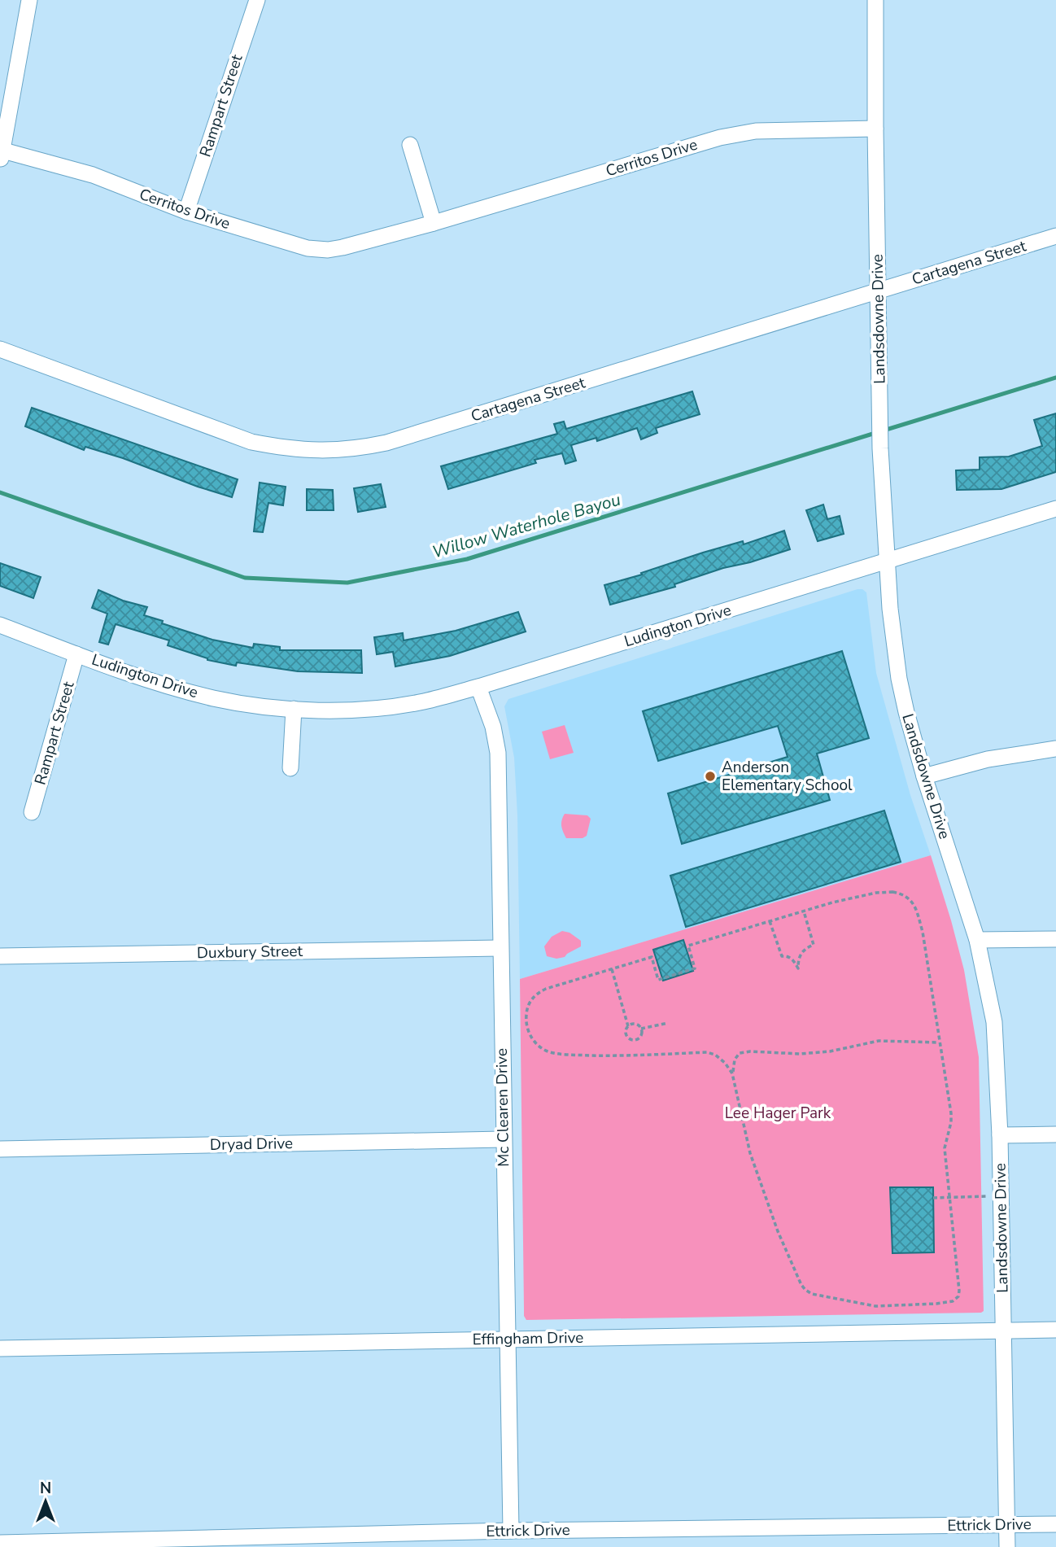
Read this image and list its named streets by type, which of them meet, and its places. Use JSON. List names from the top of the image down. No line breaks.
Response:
{"streets":{"street":["Rampart Street","Cerritos Drive","Cartagena Street","Landsdowne Drive","Ludington Drive","Duxbury Street","Mc Clearen Drive","Dryad Drive","Effingham Drive","Ettrick Drive"]},"crossings":[["Rampart Street","Cerritos Drive"],["Rampart Street","Ludington Drive"],["Cerritos Drive","Landsdowne Drive"],["Cartagena Street","Landsdowne Drive"],["Landsdowne Drive","Ludington Drive"],["Landsdowne Drive","Effingham Drive"],["Landsdowne Drive","Ettrick Drive"],["Ludington Drive","Mc Clearen Drive"],["Duxbury Street","Mc Clearen Drive"],["Mc Clearen Drive","Dryad Drive"],["Mc Clearen Drive","Effingham Drive"],["Mc Clearen Drive","Ettrick Drive"]],"water":["Willow Waterhole Bayou"],"parks":["Lee Hager Park"],"places":["Anderson Elementary School"],"north":"top"}
